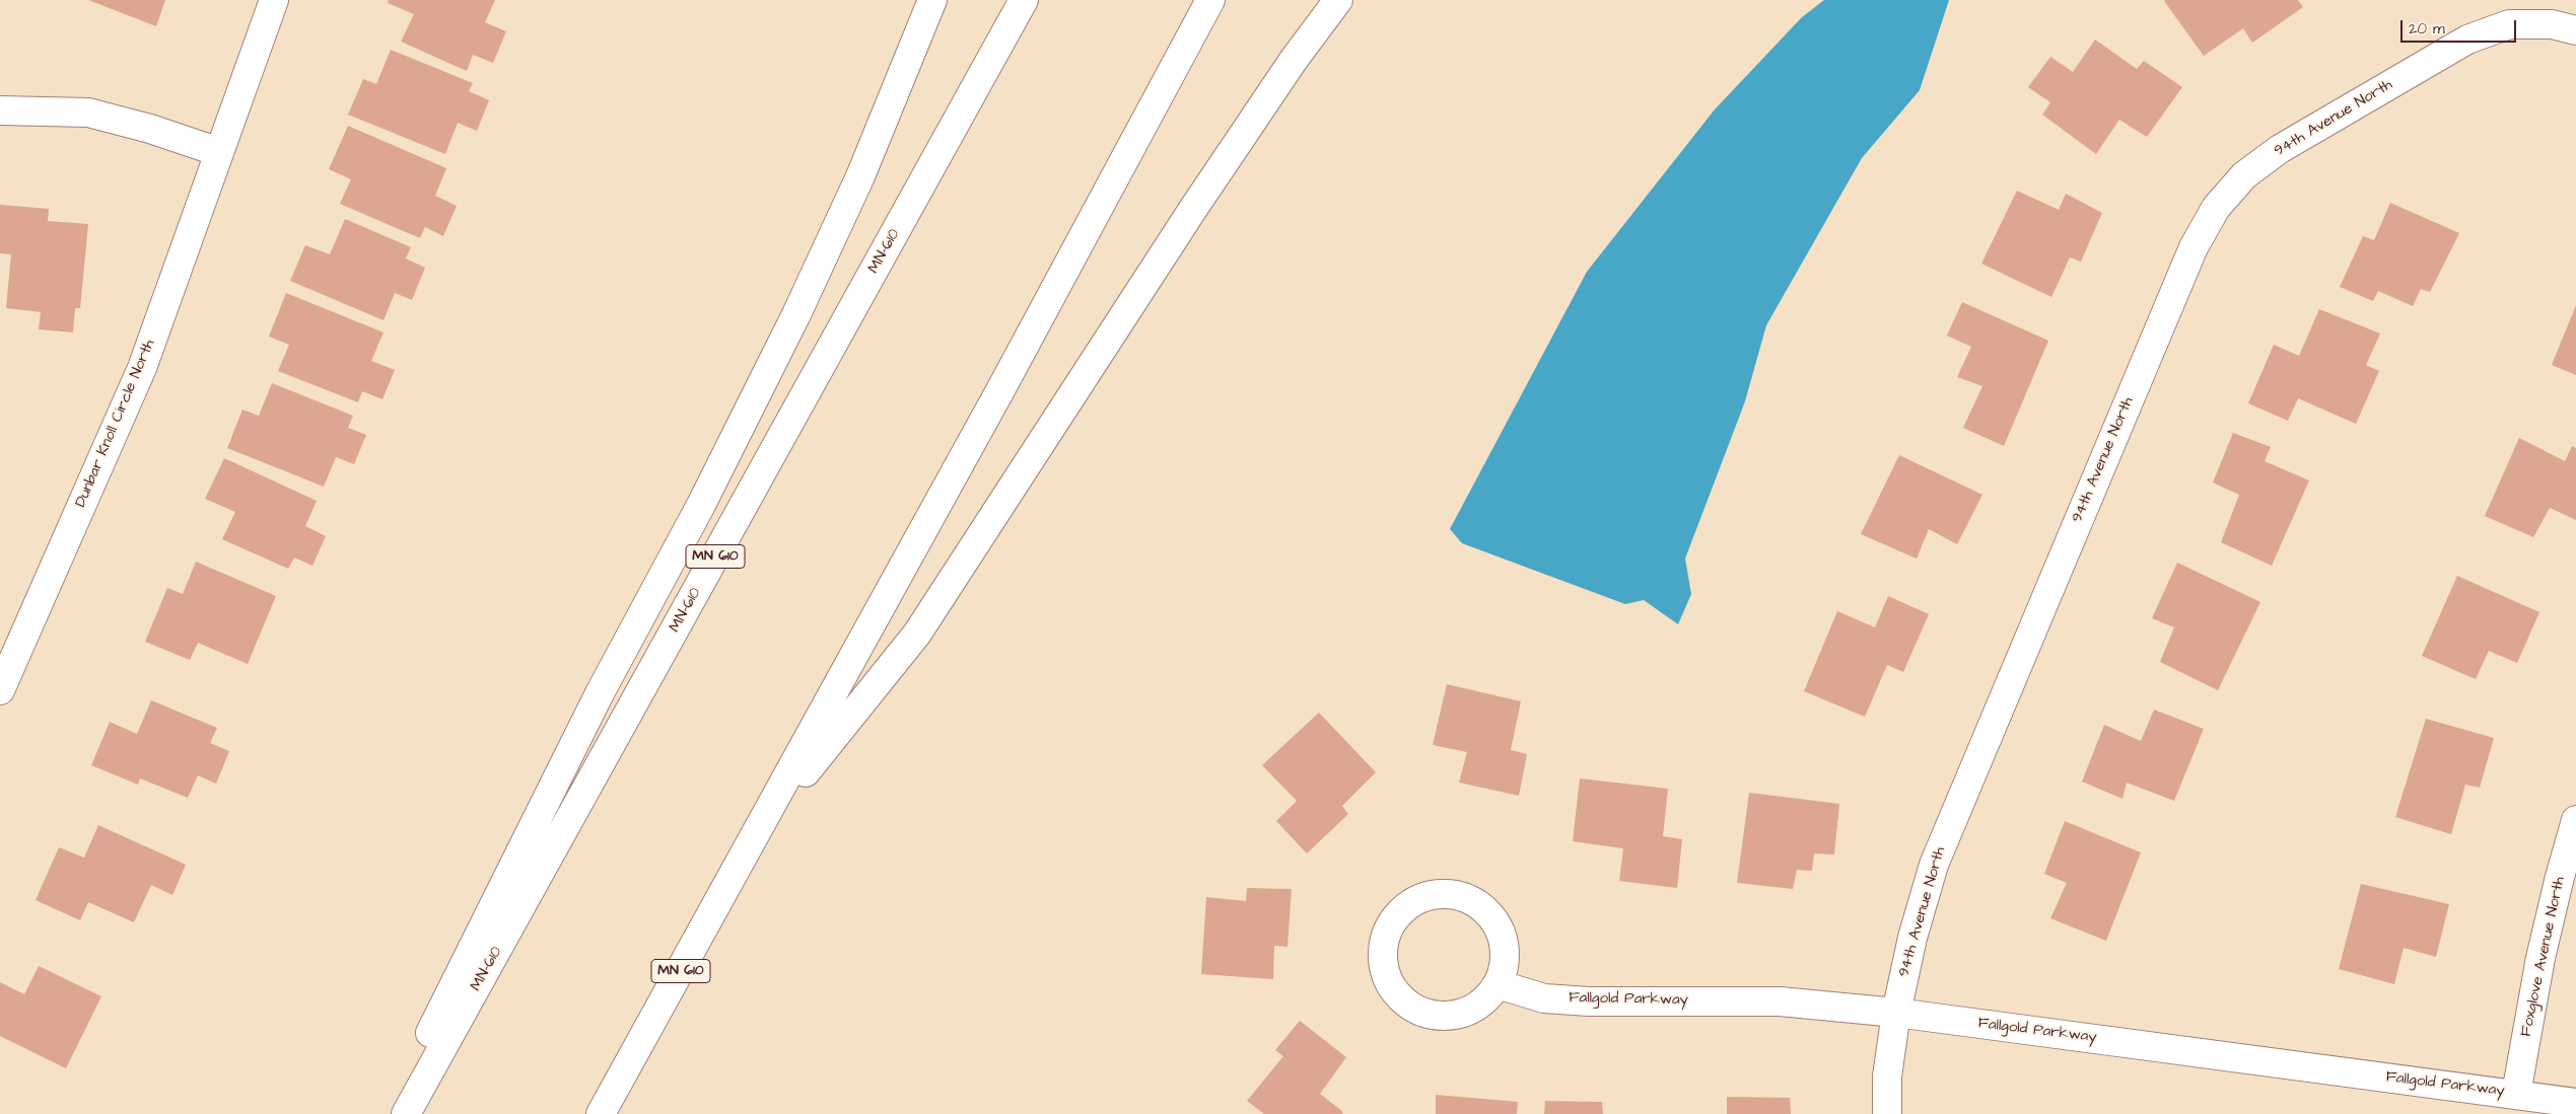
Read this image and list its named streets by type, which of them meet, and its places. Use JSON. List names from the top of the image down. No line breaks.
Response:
{"streets":{"main road":["94th Avenue North","MN-610","Dunbar Knoll Circle North","MN 610","Foxglove Avenue North","Fallgold Parkway"]},"crossings":[["94th Avenue North","Fallgold Parkway"],["Foxglove Avenue North","Fallgold Parkway"]],"scale_bar":"20 m"}
